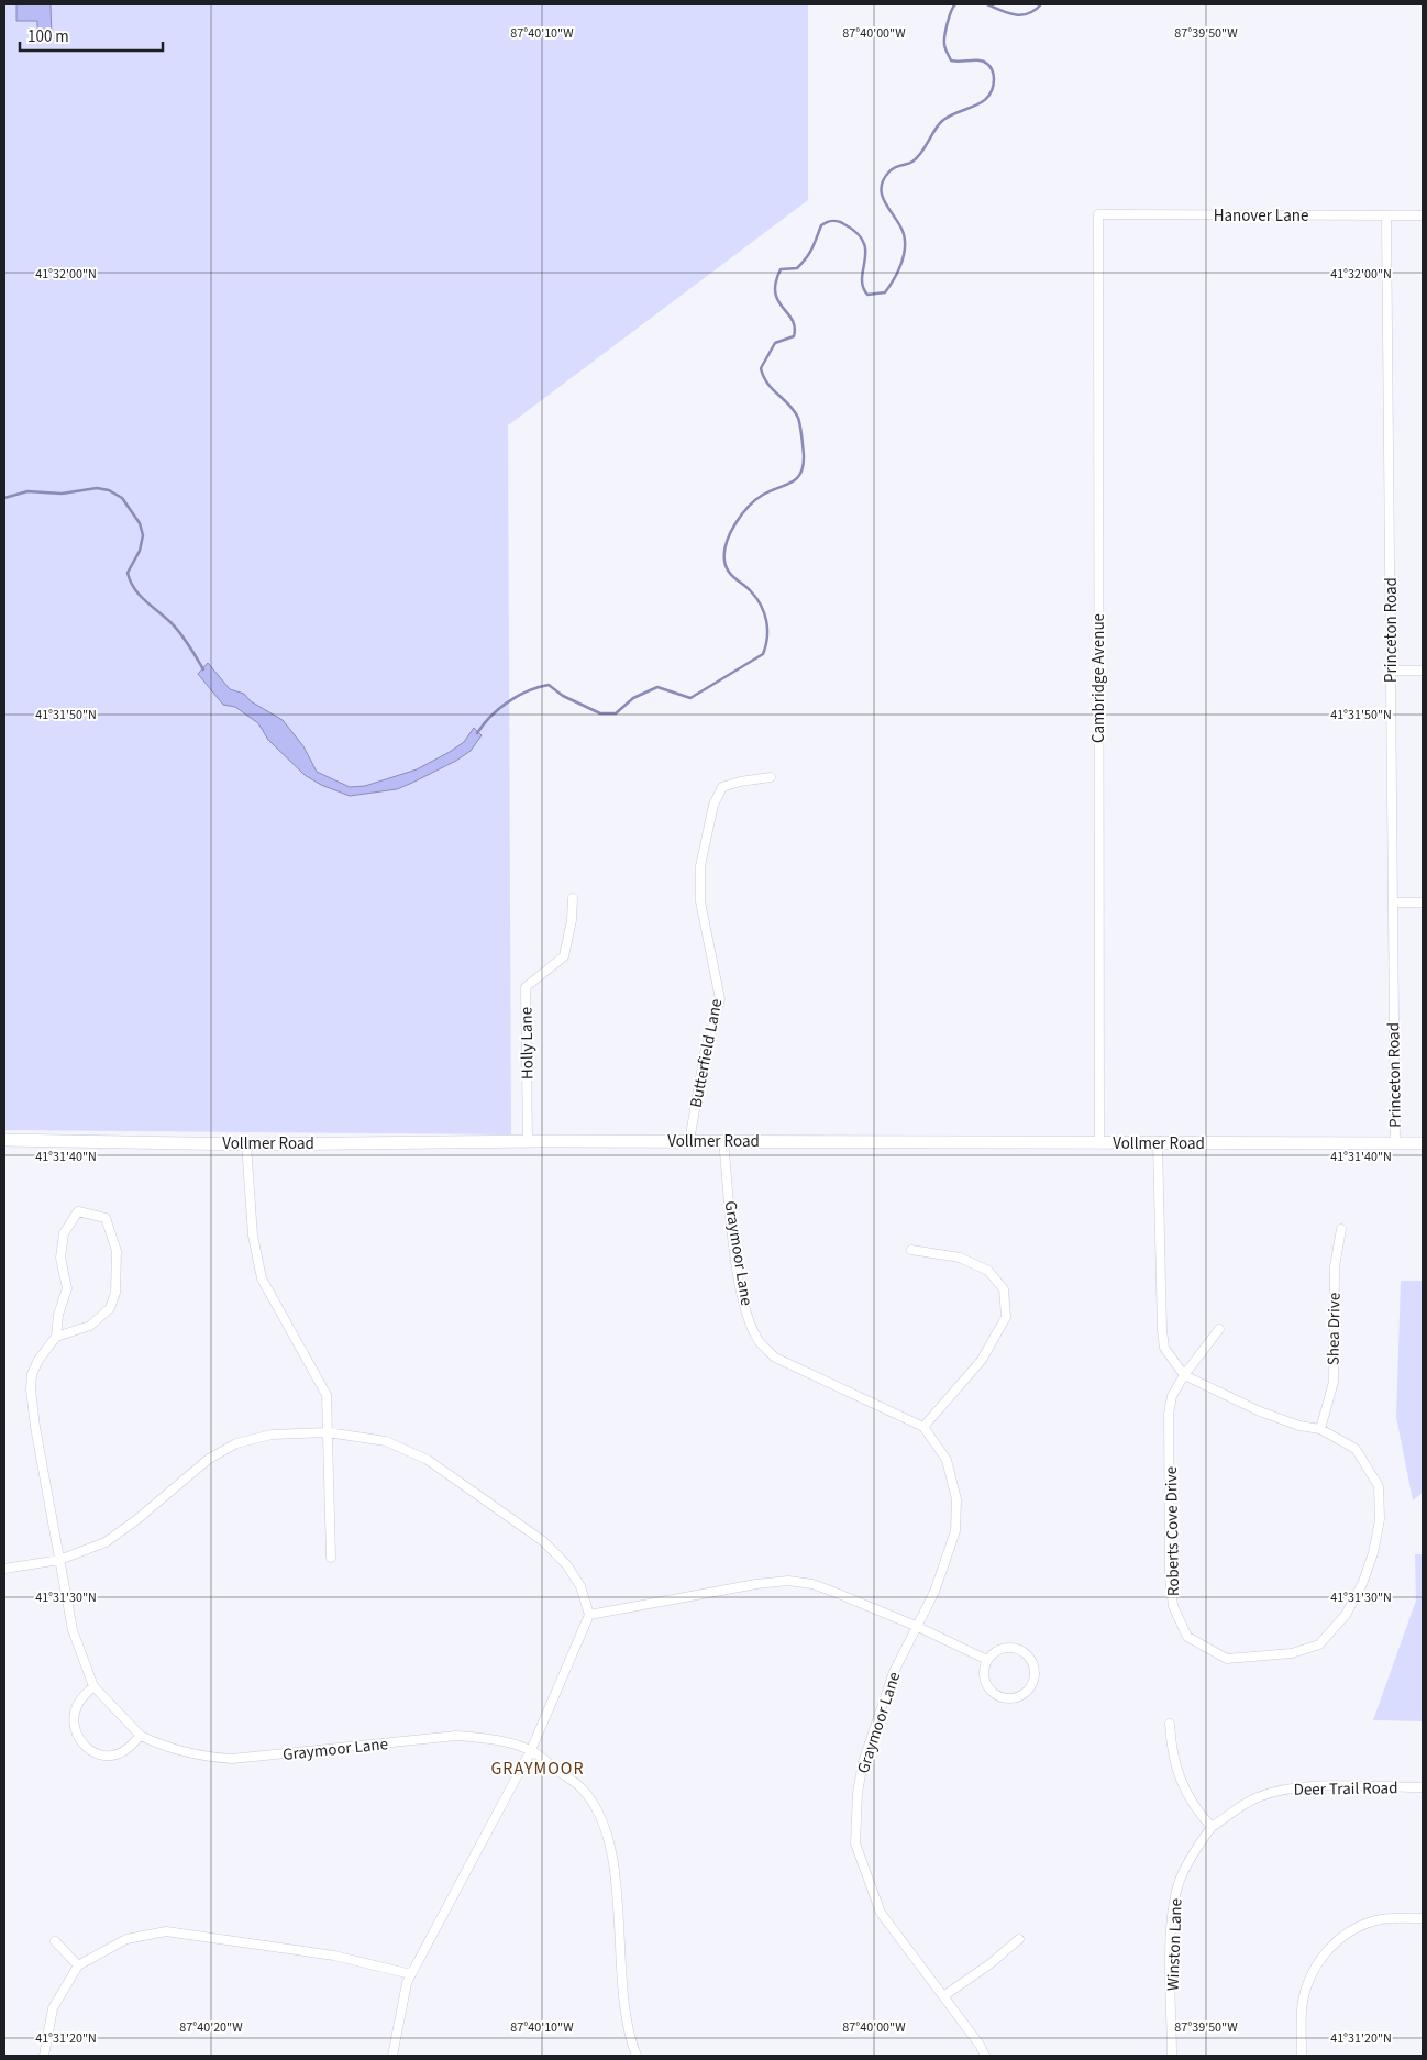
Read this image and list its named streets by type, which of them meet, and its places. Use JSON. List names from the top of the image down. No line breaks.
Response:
{"streets":{"main road":["Vollmer Road"],"street":["Hanover Lane","Princeton Road","Cambridge Avenue","Holly Lane","Butterfield Lane","Graymoor Lane","Shea Drive","Roberts Cove Drive","Deer Trail Road","Winston Lane"]},"crossings":[["Hanover Lane","Princeton Road"],["Hanover Lane","Cambridge Avenue"],["Princeton Road","Vollmer Road"],["Cambridge Avenue","Vollmer Road"],["Holly Lane","Vollmer Road"],["Butterfield Lane","Vollmer Road"],["Vollmer Road","Graymoor Lane"],["Vollmer Road","Roberts Cove Drive"],["Shea Drive","Roberts Cove Drive"],["Deer Trail Road","Winston Lane"]],"districts":["GRAYMOOR"],"scale_bar":"100 m","coordinates":["87°40'10\"W","87°40'00\"W","87°39'50\"W","41°32'00\"N","41°31'50\"N","41°31'40\"N","41°31'30\"N","87°40'20\"W","41°31'20\"N"]}
